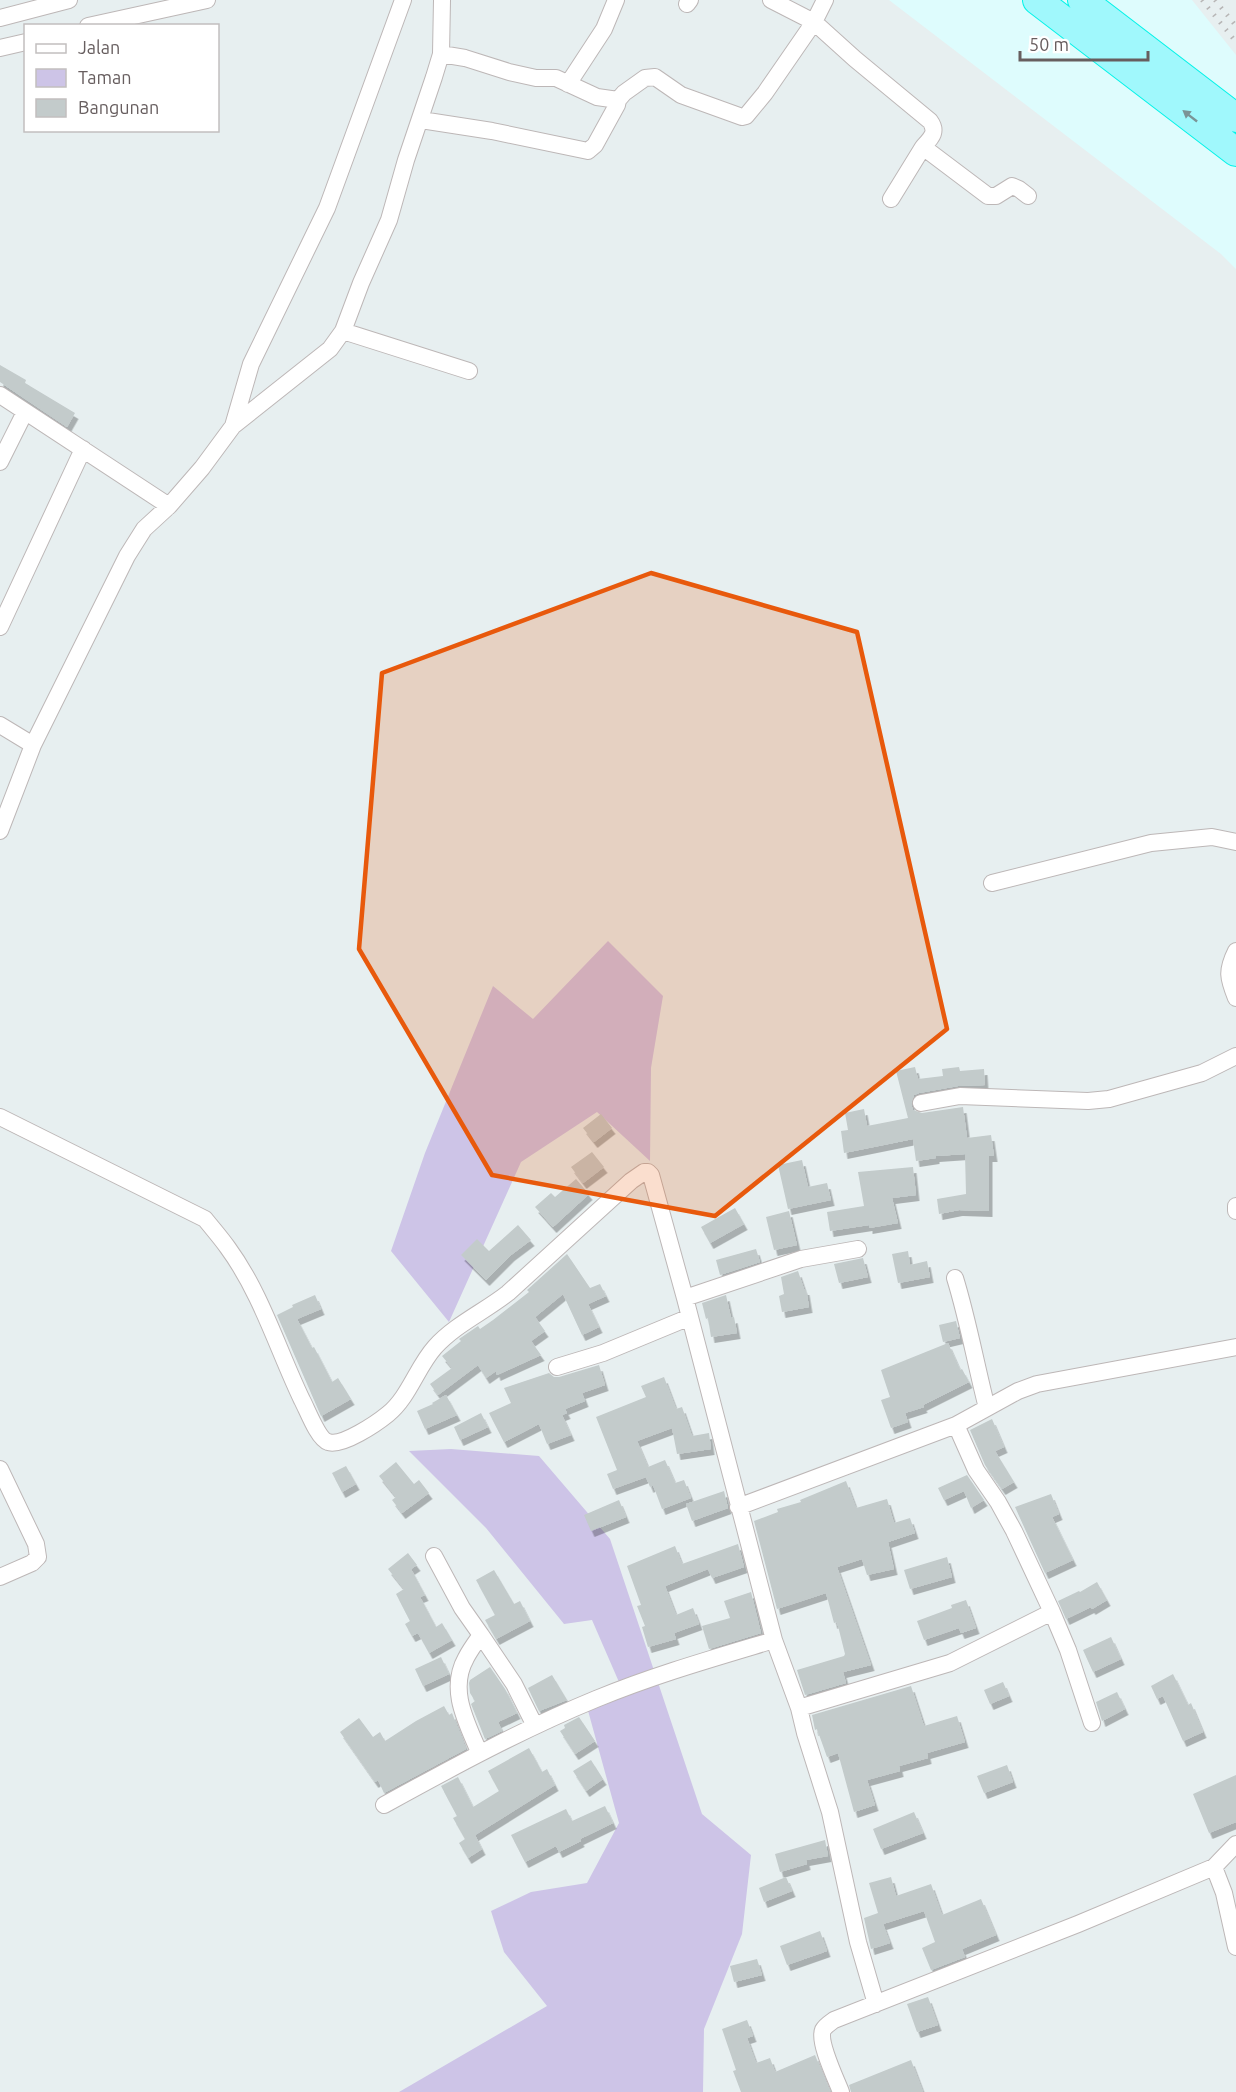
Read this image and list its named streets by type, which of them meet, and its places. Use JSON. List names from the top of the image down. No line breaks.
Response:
{"legend":["Jalan","Taman","Bangunan"],"scale_bar":"50 m"}
